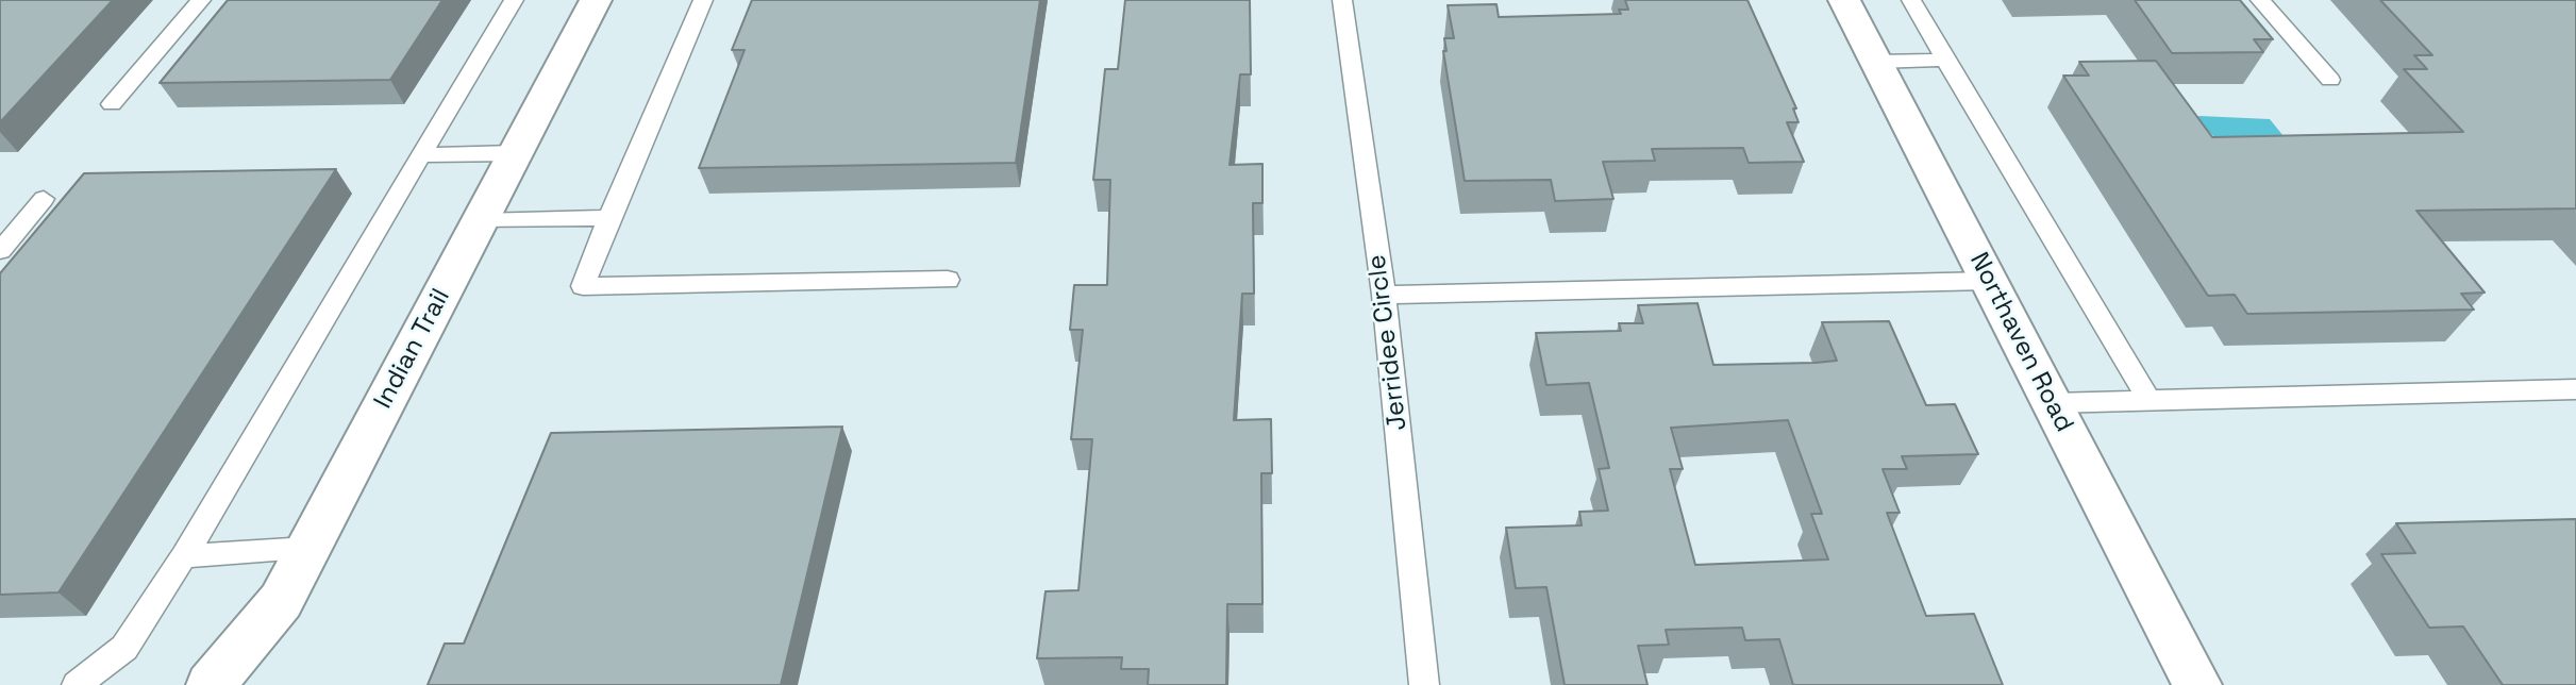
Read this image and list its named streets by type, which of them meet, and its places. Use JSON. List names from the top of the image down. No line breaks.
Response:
{"streets":{"street":["Northaven Road","Indian Trail"],"lane":["Jerridee Circle"]}}
